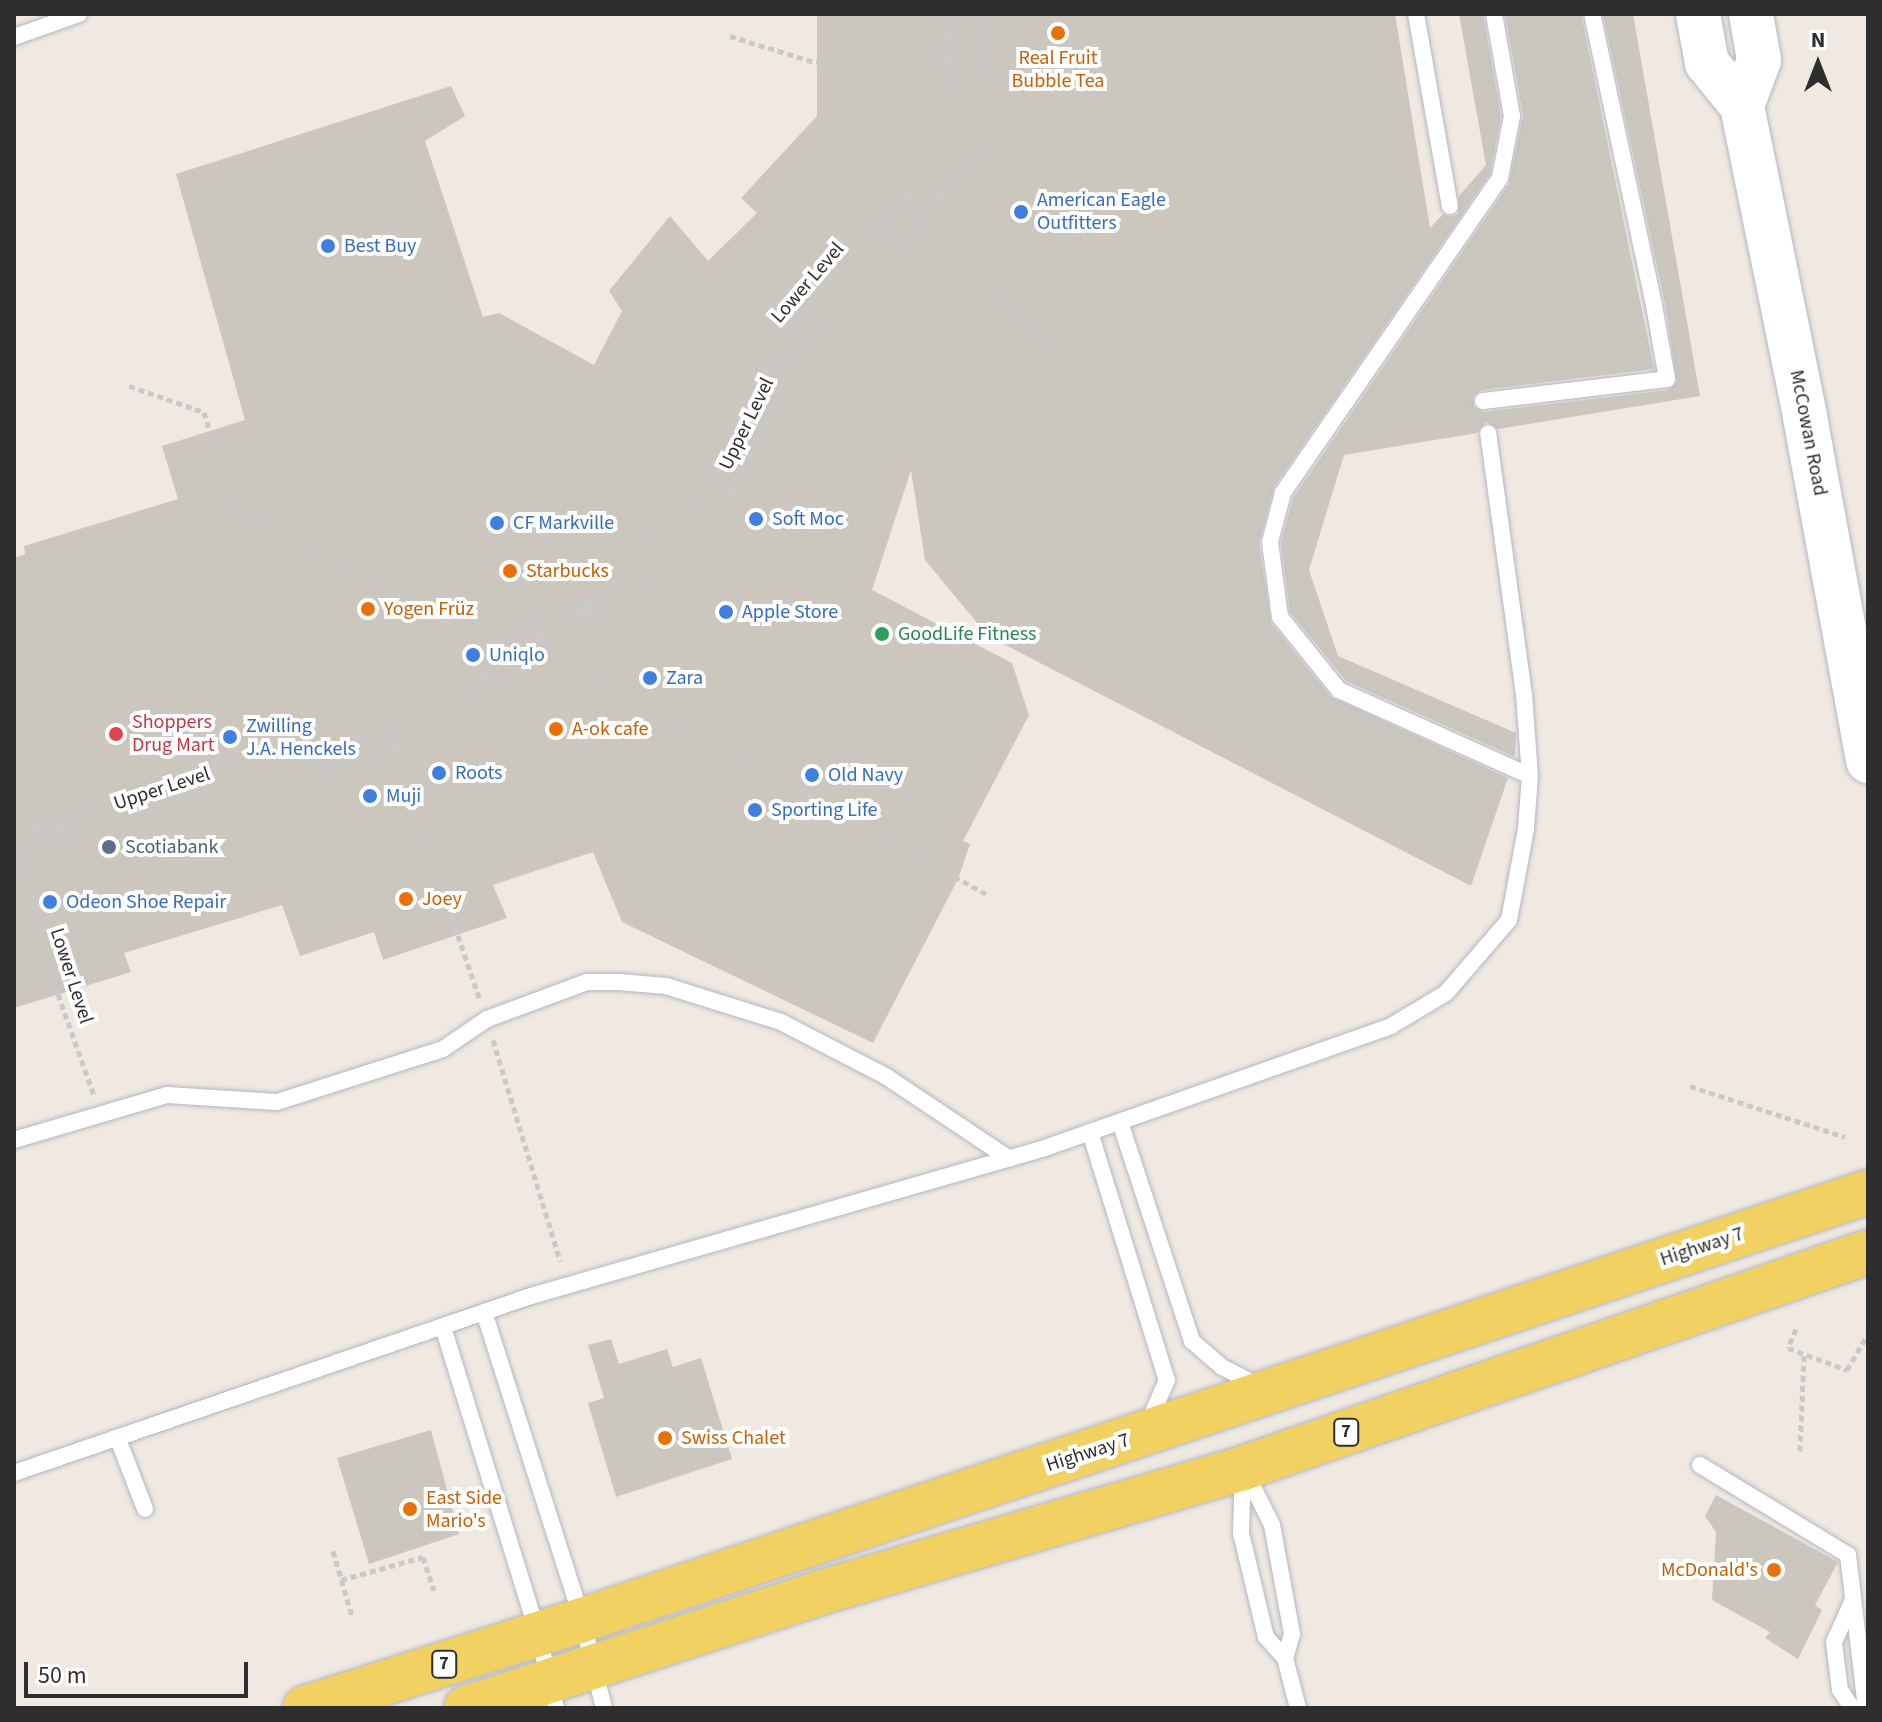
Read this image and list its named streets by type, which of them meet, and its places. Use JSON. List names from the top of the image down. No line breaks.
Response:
{"streets":{"main road":["McCowan Road","Highway 7","7"],"path":["Lower Level","Upper Level"]},"places":["Real Fruit Bubble Tea","American Eagle Outfitters","Best Buy","Soft Moc","CF Markville","Starbucks","Yogen Früz","Apple Store","GoodLife Fitness","Uniqlo","Zara","A-ok cafe","Shoppers Drug Mart","Zwilling J.A. Henckels","Roots","Old Navy","Muji","Sporting Life","Scotiabank","Joey","Odeon Shoe Repair","Swiss Chalet","East Side Mario's","McDonald's"],"scale_bar":"50 m","north":"top"}
